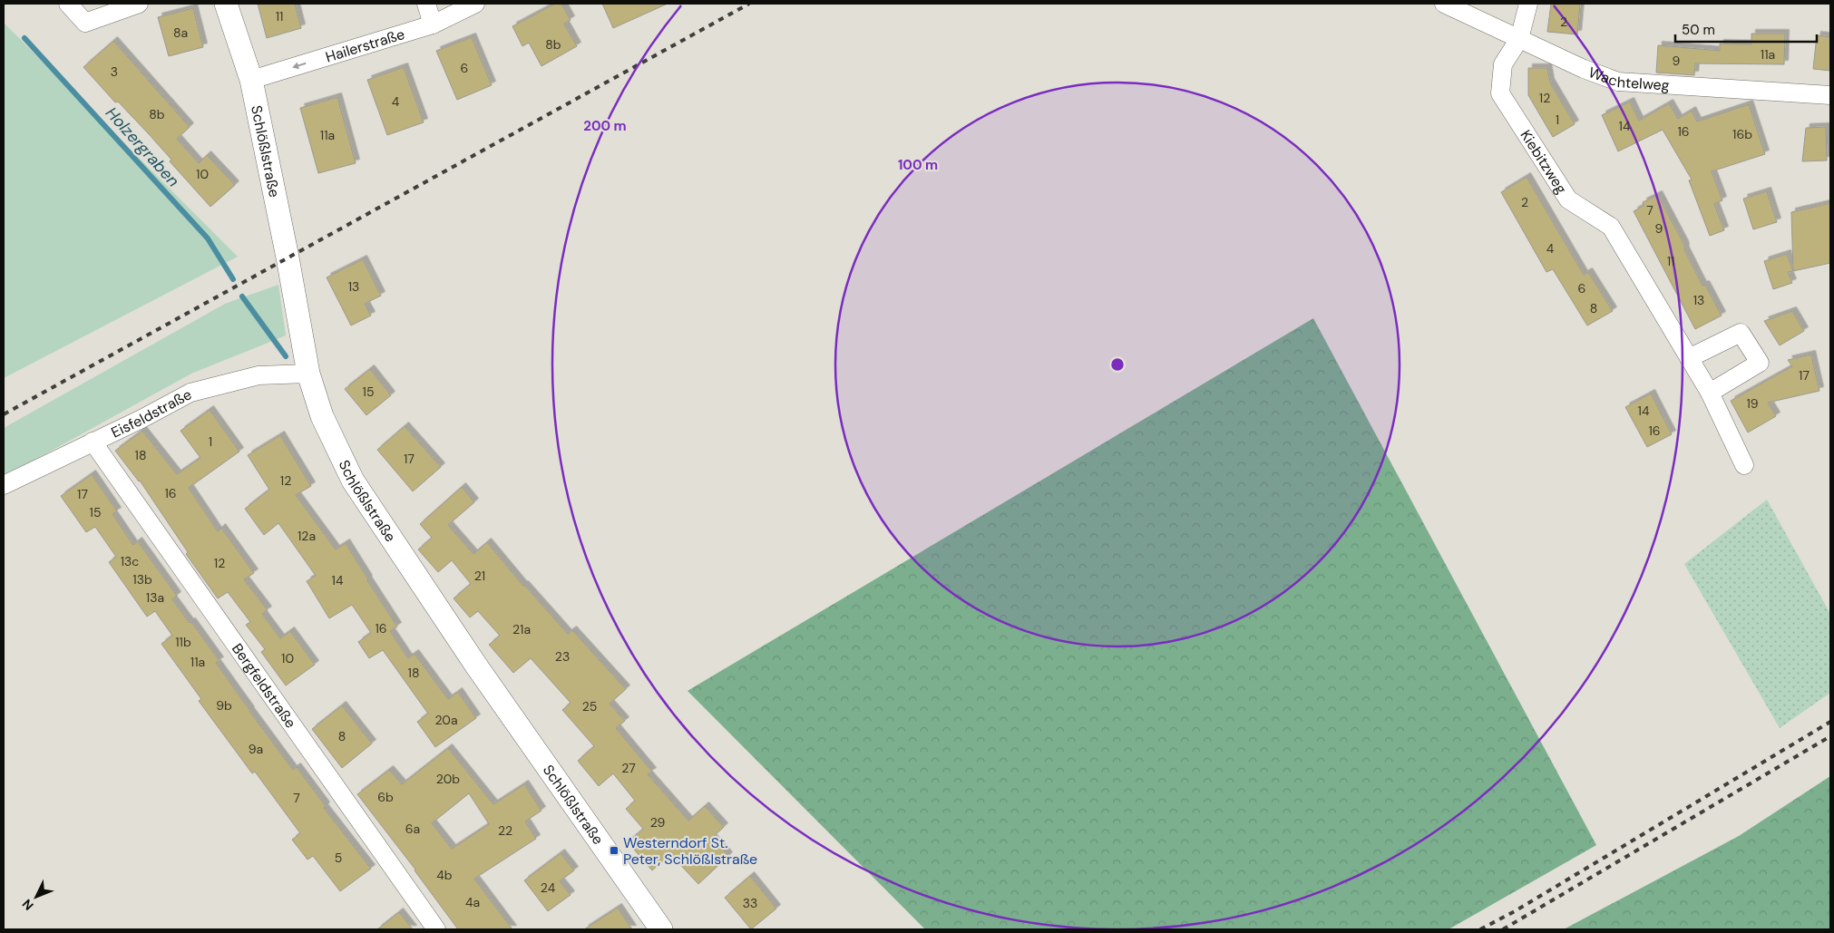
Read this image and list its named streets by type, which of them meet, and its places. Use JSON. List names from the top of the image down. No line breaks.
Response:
{"streets":{"street":["Hailerstraße","Wachtelweg","Schlößlstraße","Kiebitzweg","Eisfeldstraße","Bergfeldstraße"]},"crossings":[["Hailerstraße","Schlößlstraße"],["Wachtelweg","Kiebitzweg"],["Schlößlstraße","Eisfeldstraße"],["Eisfeldstraße","Bergfeldstraße"]],"one_way":["Hailerstraße"],"water":["Holzergraben"],"places":{"transit":["Westerndorf St. Peter, Schlößlstraße"]},"house_numbers":["11","2","8a","8b","11a","9","6","3","12","4","8b","1","14","16","16b","11a","10","2","7","9","4","11","13","6","13","8","17","15","19","14","16","1","18","17","12","16","17","15","12a","13c","12","21","13b","14","13a","16","21a","11b","23","10","11a","18","9b","25","20a","8","9a","27","20b","6b","7","29","6a","22","5","4b","24","4a","33"],"scale_bar":"50 m","north":"bottom left","rings":["200 m","100 m"]}
